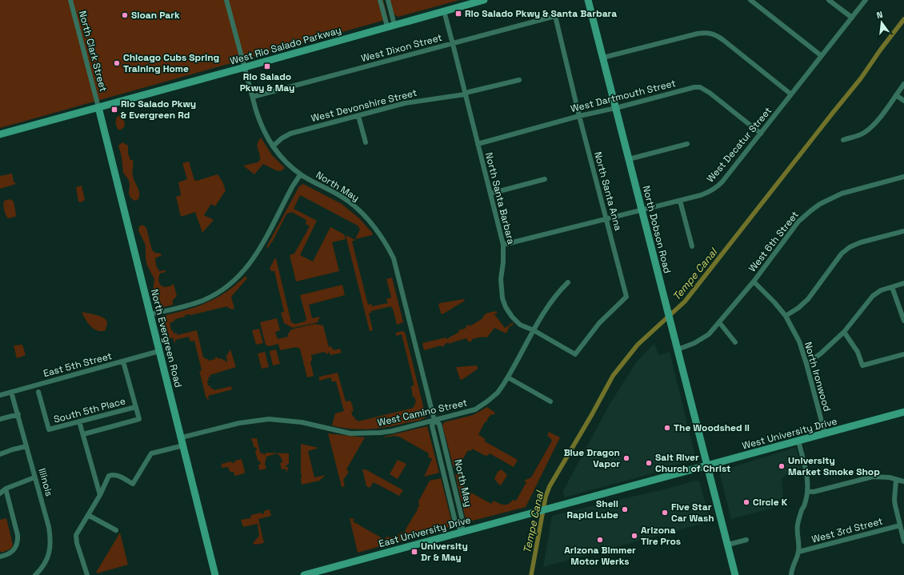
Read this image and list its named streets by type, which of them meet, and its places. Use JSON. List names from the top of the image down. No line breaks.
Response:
{"streets":{"main road":["West Rio Salado Parkway","North Dobson Road","North Evergreen Road","West University Drive","East University Drive"],"street":["West Dixon Street","North Clark Street","West Dartmouth Street","West Devonshire Street","West Decatur Street","North May","North Santa Anna","North Santa Barbara","West 6th Street","East 5th Street","North Ironwood","South 5th Place","West Camino Street","Illinois","West 3rd Street"]},"crossings":[["West Rio Salado Parkway","North Clark Street"],["West Rio Salado Parkway","North May"],["West Rio Salado Parkway","North Santa Barbara"],["West Rio Salado Parkway","North Evergreen Road"],["West Dixon Street","North May"],["West Dixon Street","North Santa Anna"],["West Dixon Street","North Santa Barbara"],["North Clark Street","North Evergreen Road"],["West Dartmouth Street","West Decatur Street"],["West Dartmouth Street","North Santa Anna"],["West Dartmouth Street","North Santa Barbara"],["West Dartmouth Street","North Dobson Road"],["West Devonshire Street","North May"],["West Devonshire Street","North Santa Barbara"],["West Decatur Street","North Santa Anna"],["West Decatur Street","North Santa Barbara"],["West Decatur Street","North Dobson Road"],["North May","West Camino Street"],["North May","East University Drive"],["North Santa Anna","North Santa Barbara"],["North Santa Barbara","West Camino Street"],["North Dobson Road","West 6th Street"],["North Dobson Road","West University Drive"],["West 6th Street","North Ironwood"],["North Evergreen Road","East 5th Street"],["North Evergreen Road","West Camino Street"],["East 5th Street","Illinois"],["North Ironwood","West University Drive"],["West University Drive","East University Drive"]],"water":["Tempe Canal"],"places":{"transit":["Rio Salado Pkwy & Santa Barbara","Rio Salado Pkwy & May","Rio Salado Pkwy & Evergreen Rd","University Dr & May"],"other":["Sloan Park","Chicago Cubs Spring Training Home","The Woodshed II","Blue Dragon Vapor","Salt River Church of Christ","University Market Smoke Shop","Circle K","Shell Rapid Lube","Five Star Car Wash","Arizona Tire Pros","Arizona Bimmer Motor Werks"]},"north":"top"}
